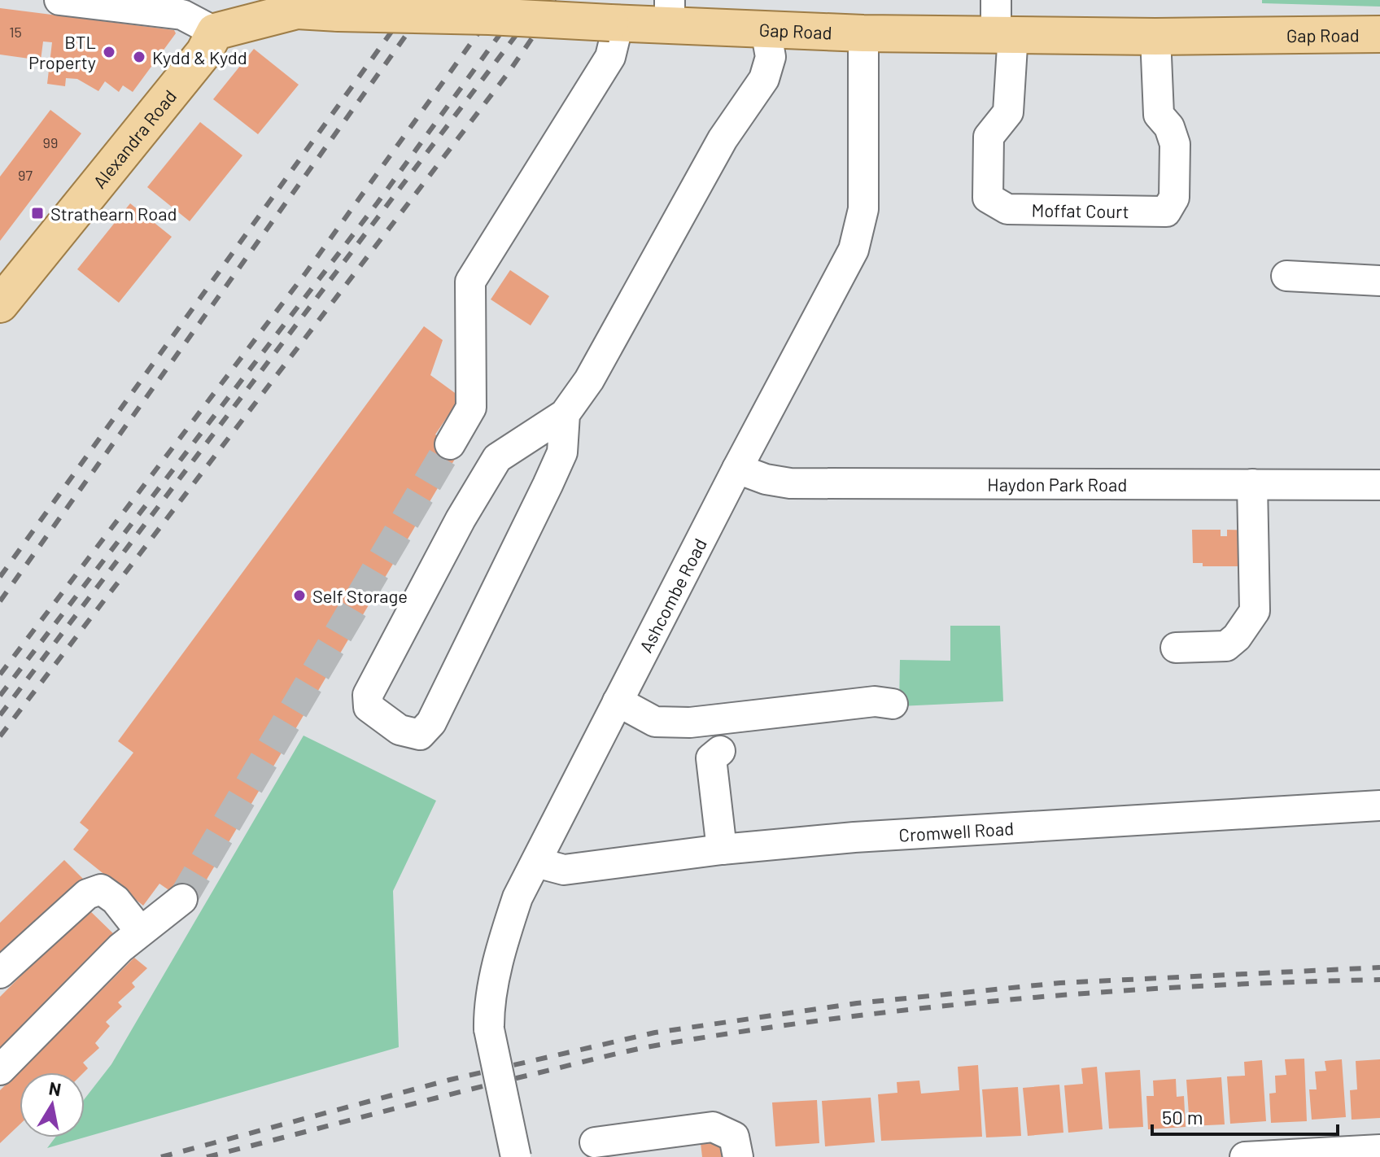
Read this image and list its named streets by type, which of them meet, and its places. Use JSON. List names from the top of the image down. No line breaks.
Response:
{"streets":{"main road":["Gap Road","Alexandra Road"],"street":["Moffat Court","Haydon Park Road","Ashcombe Road","Cromwell Road"]},"crossings":[["Gap Road","Alexandra Road"],["Gap Road","Moffat Court"],["Gap Road","Ashcombe Road"],["Haydon Park Road","Ashcombe Road"],["Ashcombe Road","Cromwell Road"]],"places":{"other":["BTL Property","Kydd & Kydd","Self Storage"],"transit":["Strathearn Road"]},"house_numbers":["15","99","97"],"scale_bar":"50 m","north":"top"}
